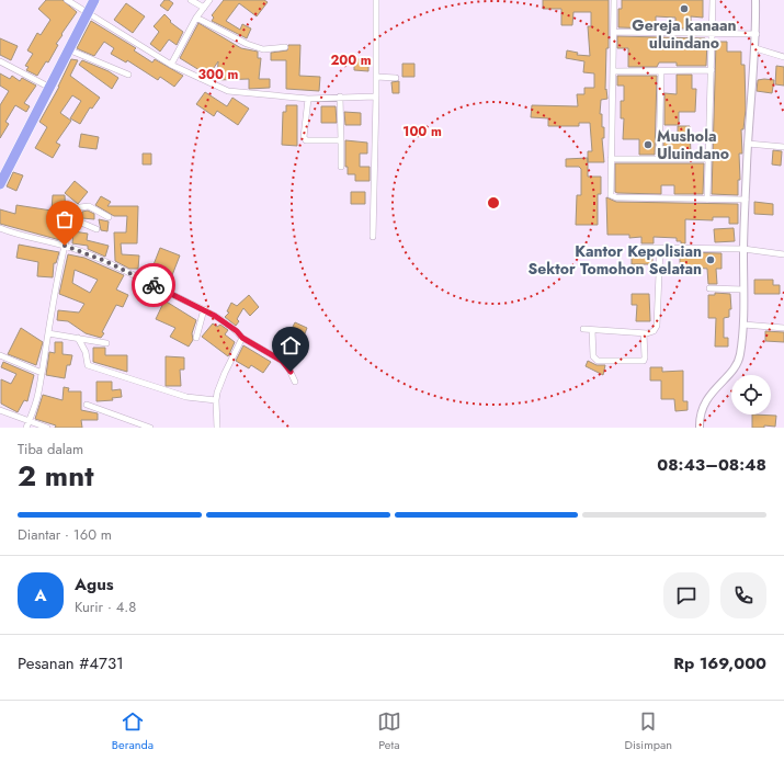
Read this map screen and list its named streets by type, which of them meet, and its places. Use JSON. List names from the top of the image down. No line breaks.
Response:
{"places":["Gereja kanaan uluindano","Mushola Uluindano","Kantor Kepolisian Sektor Tomohon Selatan"],"page":{"heading":["2 mnt","Tiba dalam","08:43–08:48"],"panel":["Agus","Kurir · 4.8","Pesanan #4731","Rp 169,000"],"bar":"Diantar · 160 m","round":"A","tabs":["Beranda","Peta","Disimpan"]},"rings":["200 m","300 m","100 m"]}
